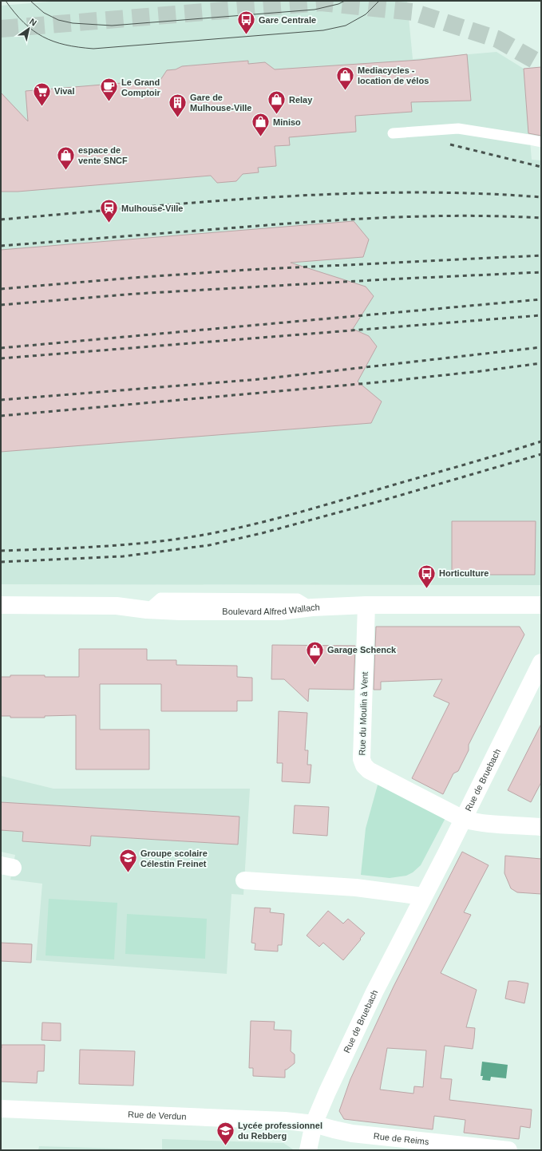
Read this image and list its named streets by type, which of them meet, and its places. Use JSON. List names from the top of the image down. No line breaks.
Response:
{"streets":{"street":["Boulevard Alfred Wallach","Rue du Moulin à Vent","Rue de Bruebach","Rue de Verdun","Rue de Reims"]},"crossings":[["Boulevard Alfred Wallach","Rue du Moulin à Vent"],["Rue du Moulin à Vent","Rue de Bruebach"],["Rue de Bruebach","Rue de Verdun"],["Rue de Bruebach","Rue de Reims"],["Rue de Verdun","Rue de Reims"]],"places":{"bus stop":["Gare Centrale","Horticulture"],"shop":["Mediacycles - location de vélos","Relay","Miniso","espace de vente SNCF","Garage Schenck"],"cafe":["Le Grand Comptoir"],"supermarket":["Vival"],"building":["Gare de Mulhouse-Ville"],"station":["Mulhouse-Ville"],"school or university":["Groupe scolaire Célestin Freinet","Lycée professionnel du Rebberg"]},"north":"top right"}
